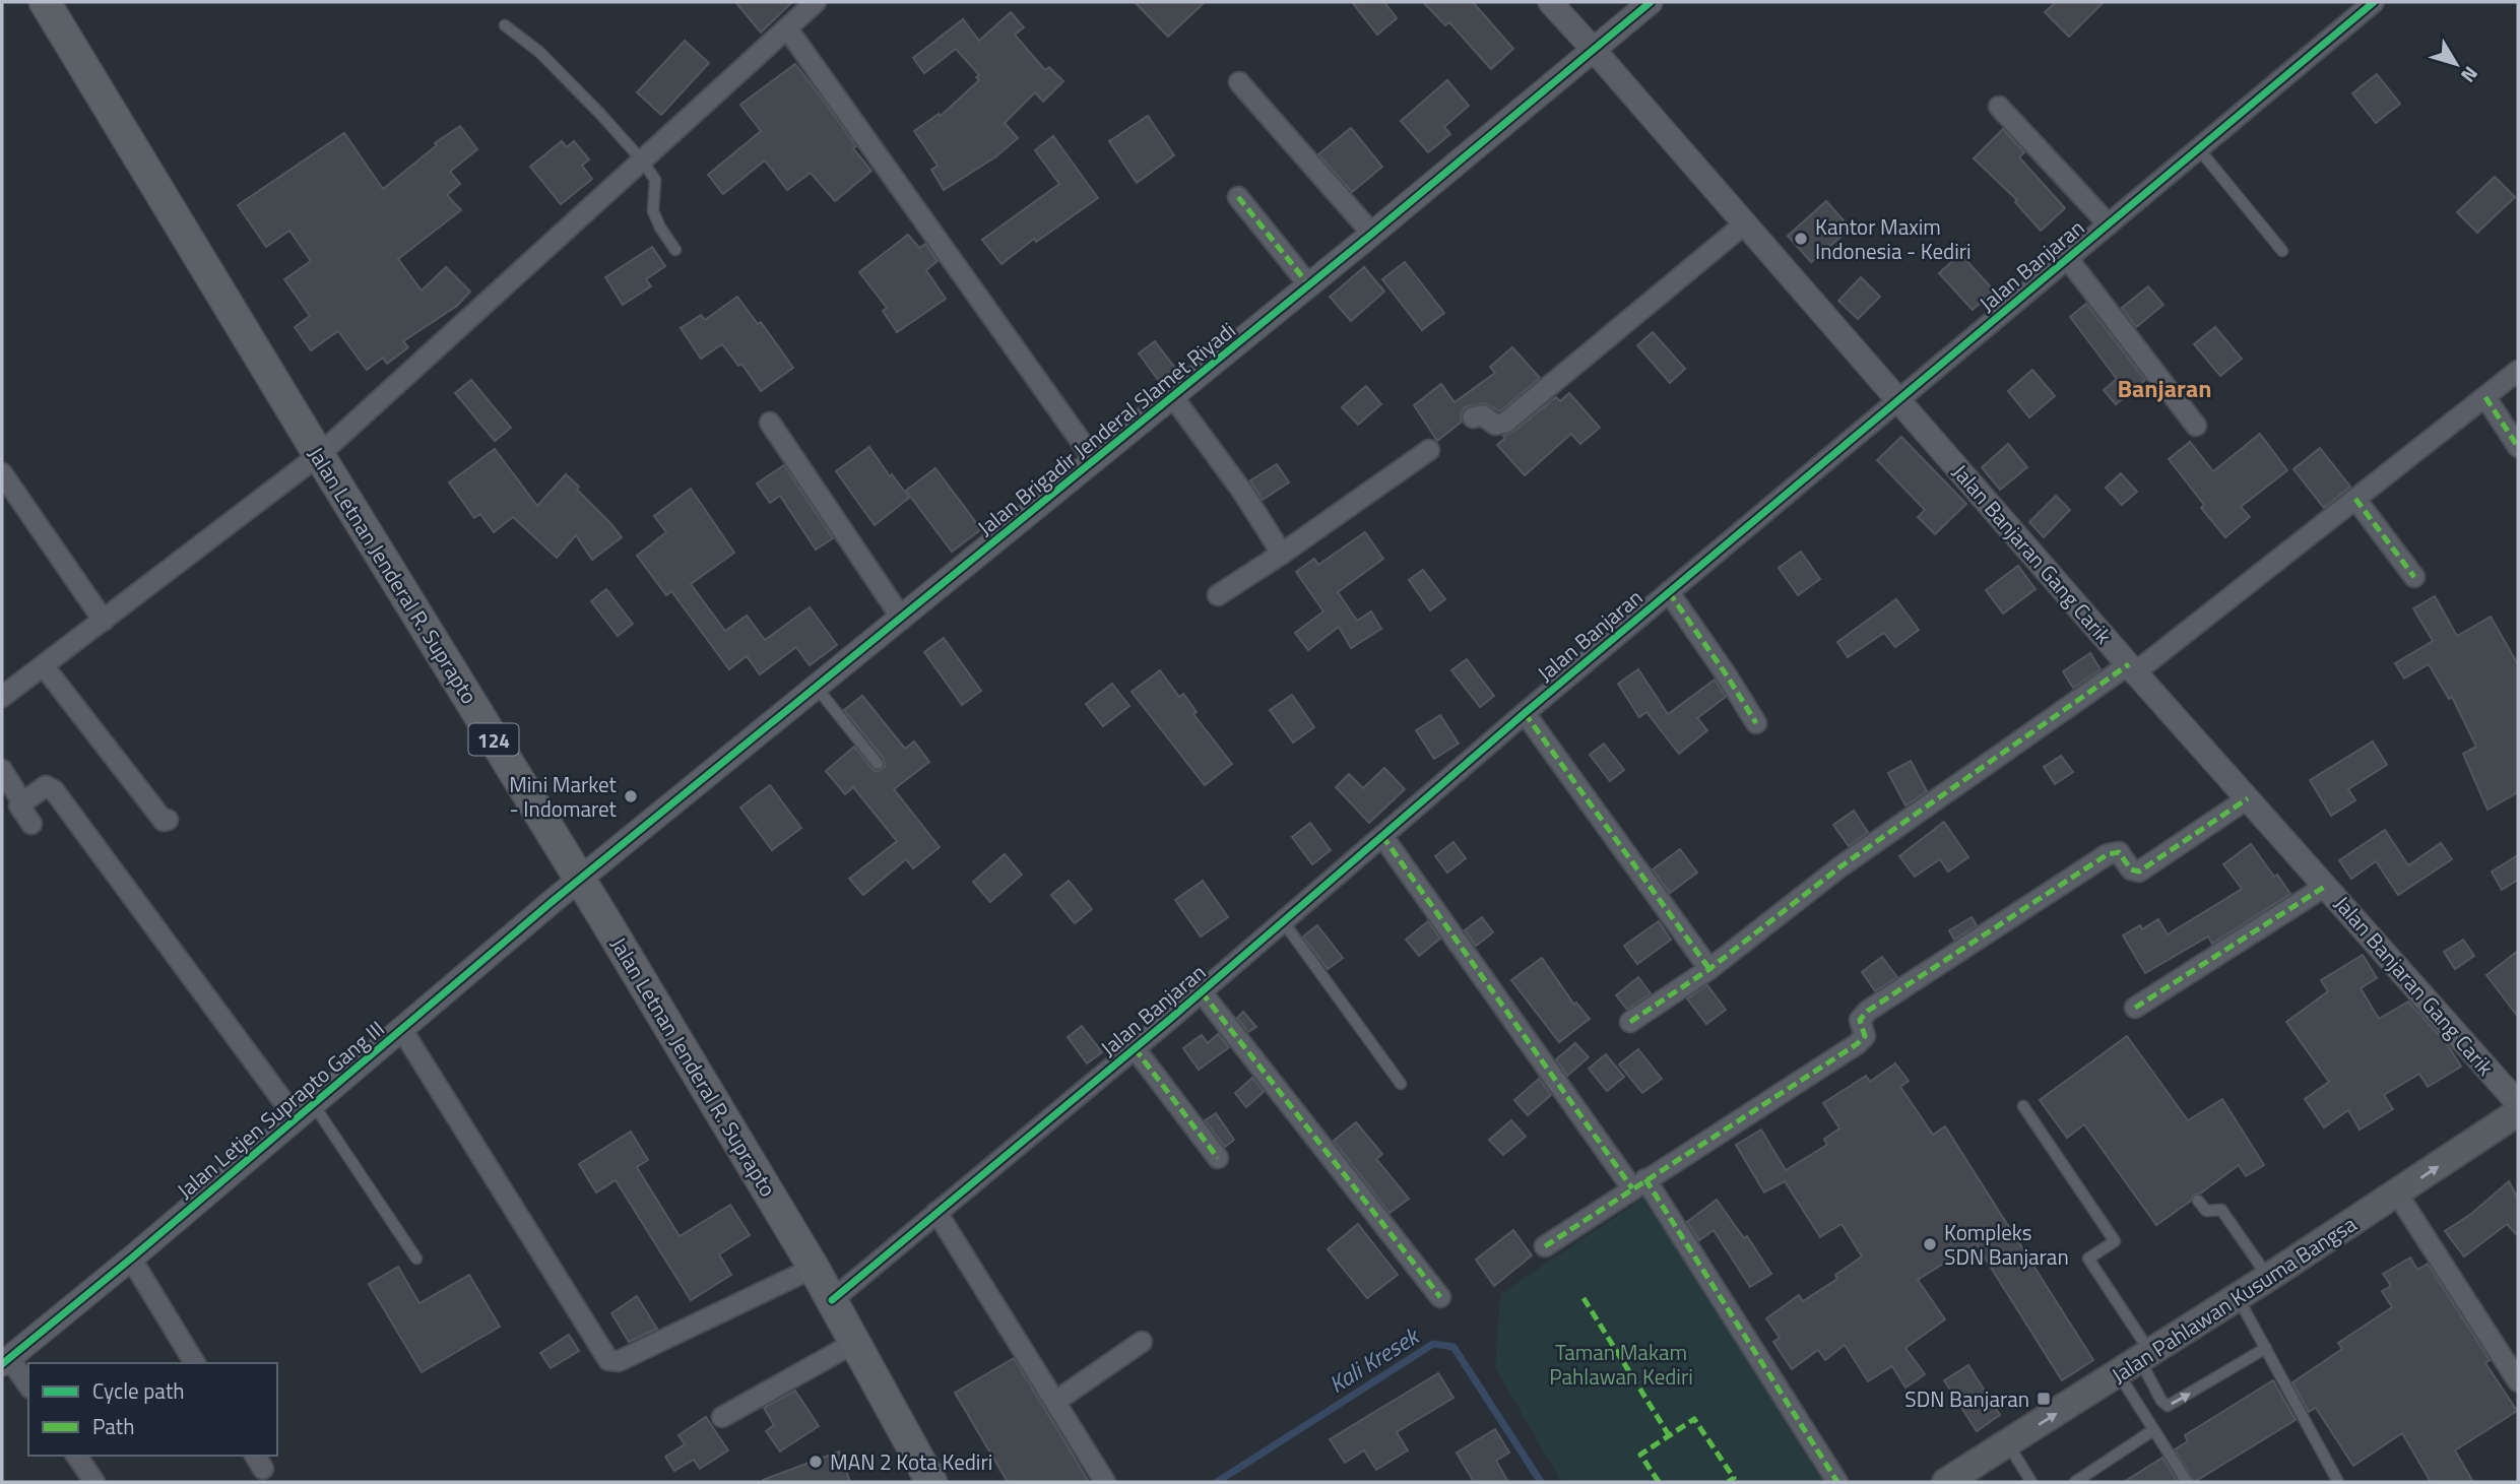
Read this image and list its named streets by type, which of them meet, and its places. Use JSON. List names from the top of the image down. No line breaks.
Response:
{"streets":{"main road":["Jalan Letnan Jenderal R. Suprapto","124","Jalan Pahlawan Kusuma Bangsa"],"street":["Jalan Banjaran","Jalan Brigadir Jenderal Slamet Riyadi","Jalan Banjaran Gang Carik","Jalan Letjen Suprapto Gang III"]},"crossings":[["Jalan Banjaran","Jalan Banjaran Gang Carik"],["Jalan Banjaran","Jalan Letnan Jenderal R. Suprapto"],["Jalan Brigadir Jenderal Slamet Riyadi","Jalan Banjaran Gang Carik"],["Jalan Brigadir Jenderal Slamet Riyadi","Jalan Letnan Jenderal R. Suprapto"],["Jalan Brigadir Jenderal Slamet Riyadi","Jalan Letjen Suprapto Gang III"],["Jalan Letnan Jenderal R. Suprapto","Jalan Letjen Suprapto Gang III"]],"one_way":["Jalan Pahlawan Kusuma Bangsa"],"districts":["Banjaran"],"water":["Kali Kresek"],"parks":["Taman Makam Pahlawan Kediri"],"places":{"other":["Kantor Maxim Indonesia - Kediri","Mini Market - Indomaret","Kompleks SDN Banjaran","MAN 2 Kota Kediri"],"transit":["SDN Banjaran"]},"legend":["Cycle path","Path"],"north":"bottom right"}
